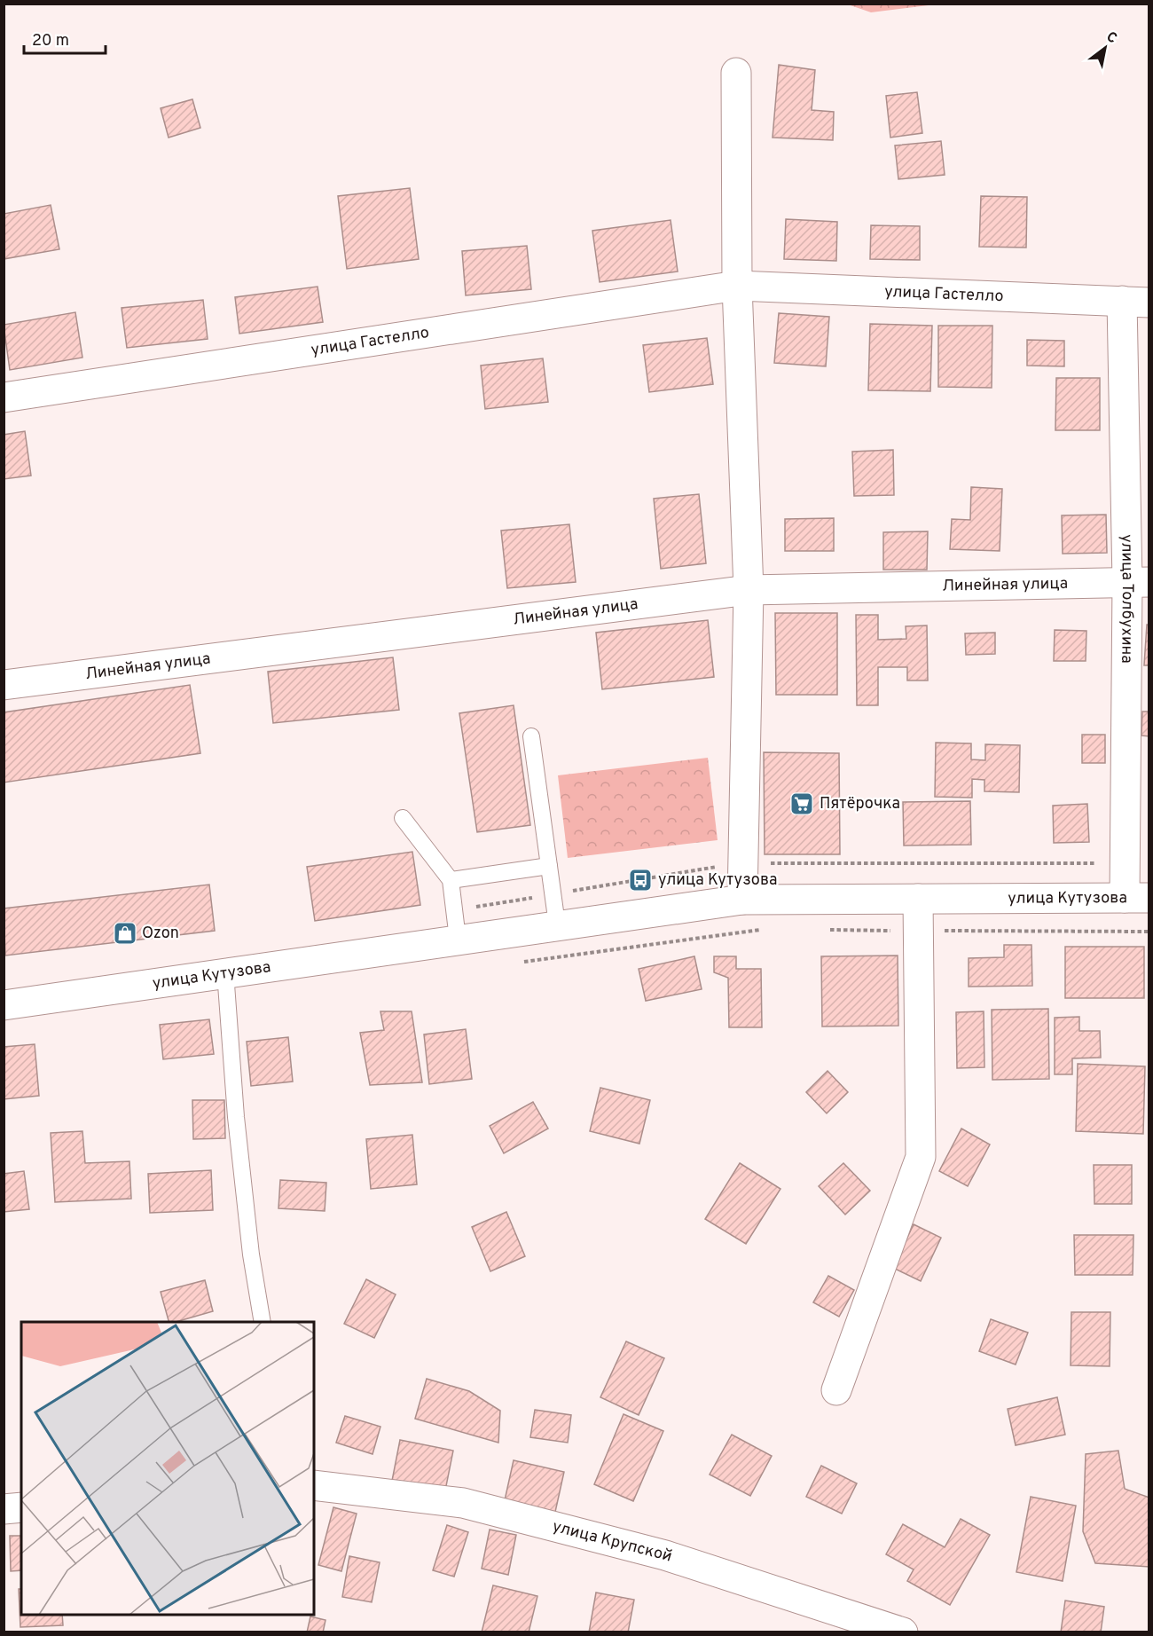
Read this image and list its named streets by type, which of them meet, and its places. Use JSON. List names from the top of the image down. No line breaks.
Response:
{"streets":{"street":["улица Гастелло","Линейная улица","улица Толбухина","улица Кутузова","улица Крупской"]},"crossings":[["улица Гастелло","улица Толбухина"],["Линейная улица","улица Толбухина"],["улица Толбухина","улица Кутузова"]],"places":{"supermarket":["Пятёрочка"],"bus stop":["улица Кутузова"],"shop":["Ozon"]},"scale_bar":"20 m","north":"top right"}
